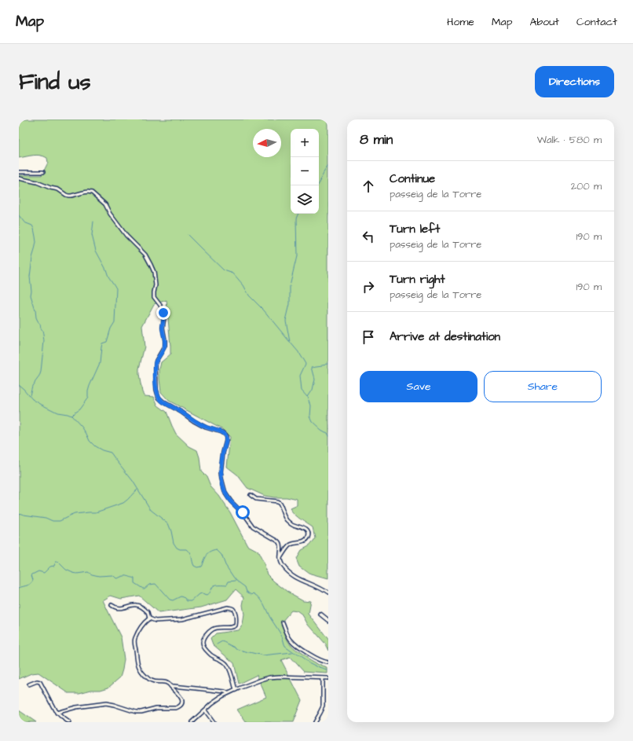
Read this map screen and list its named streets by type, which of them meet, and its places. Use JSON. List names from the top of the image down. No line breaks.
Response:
{"north":"left","page":{"header":"Map","nav":["Home","Map","About","Contact"],"buttons":["Directions",["Save","Share"]],"title":"Find us","heading":["8 min","Walk · 580 m"],"map_buttons":["+","−"],"list":[["Continue","passeig de la Torre","200 m"],["Turn left","passeig de la Torre","190 m"],["Turn right","passeig de la Torre","190 m"],"Arrive at destination"]}}
